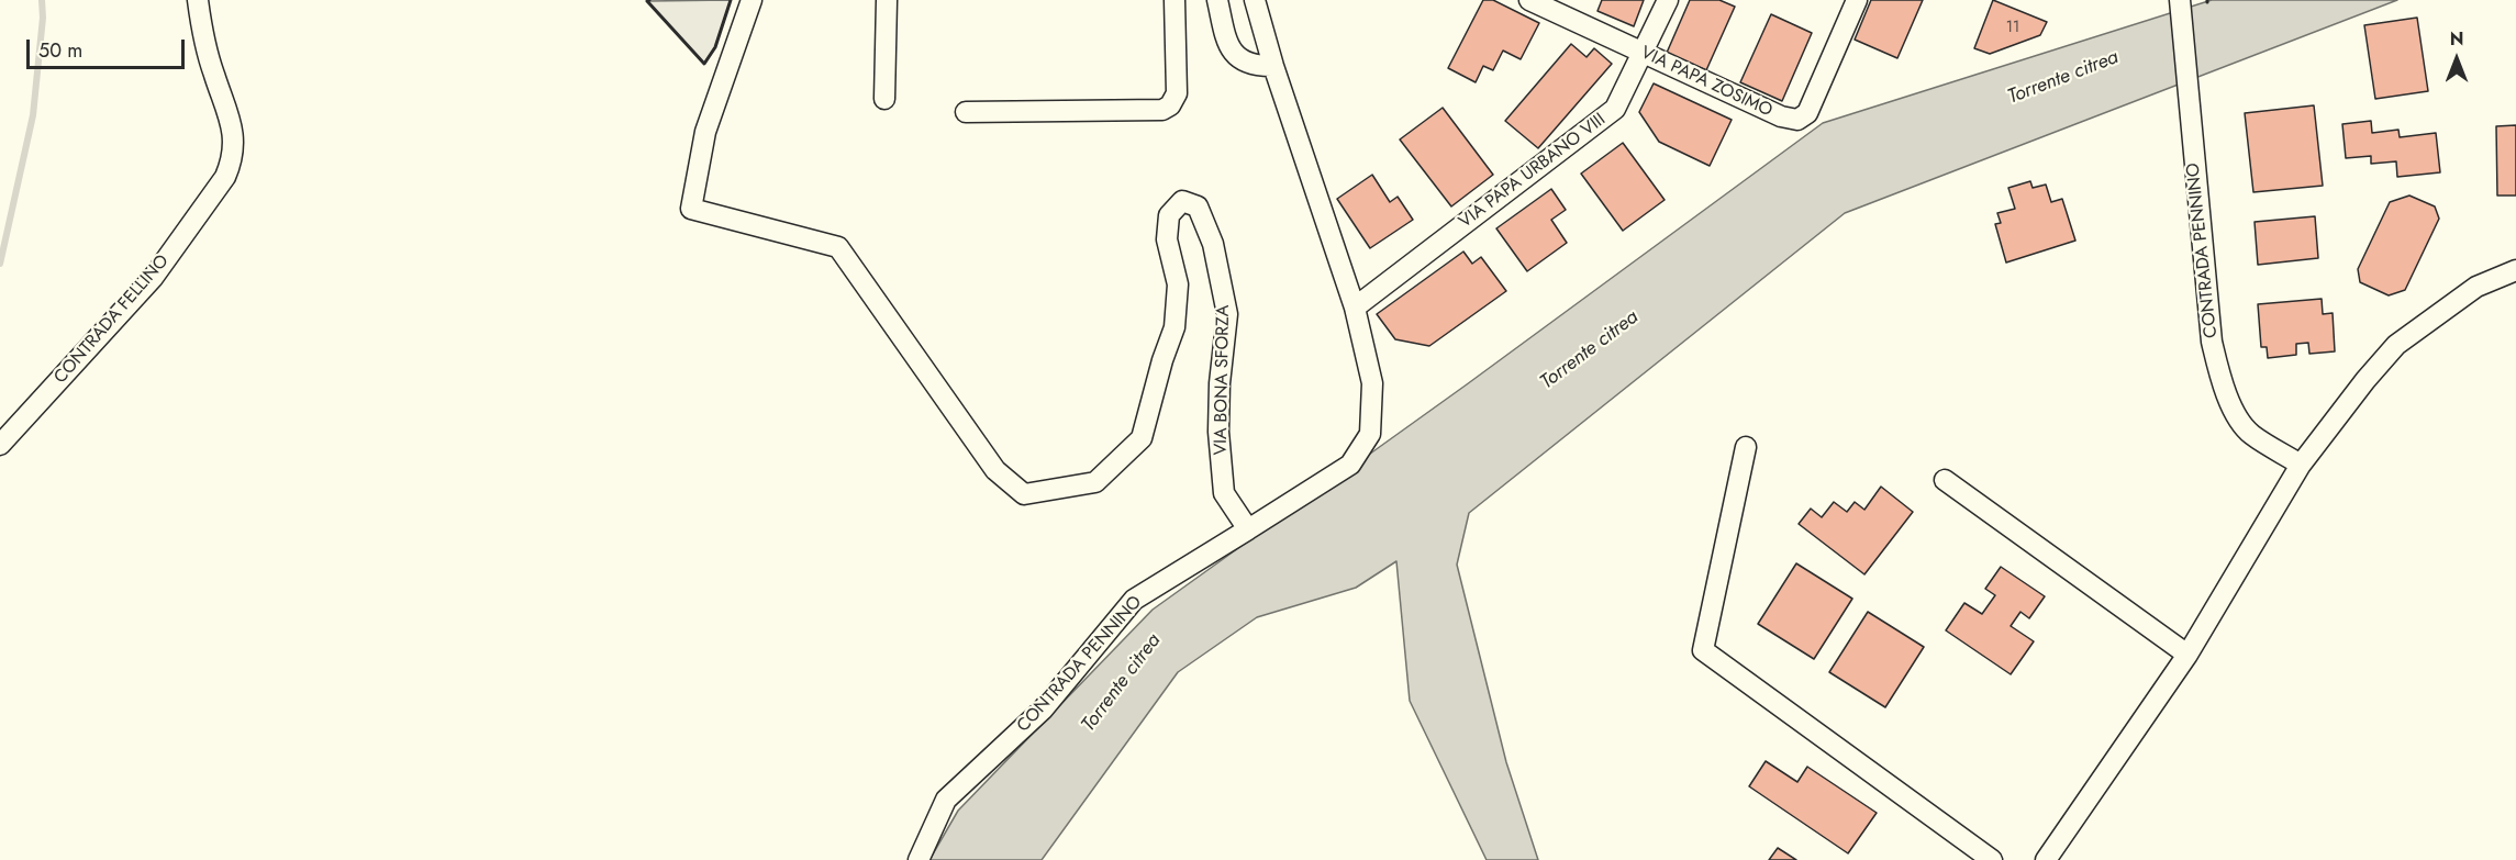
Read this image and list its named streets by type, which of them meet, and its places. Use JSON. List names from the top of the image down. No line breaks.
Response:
{"streets":{"street":["VIA PAPA ZOSIMO","VIA PAPA URBANO VIII","CONTRADA PENNINO","CONTRADA FELLINO","VIA BONA SFORZA"]},"crossings":[["VIA PAPA ZOSIMO","VIA PAPA URBANO VIII"],["CONTRADA PENNINO","VIA BONA SFORZA"]],"water":["Torrente citrea"],"house_numbers":["11"],"scale_bar":"50 m","north":"top"}
